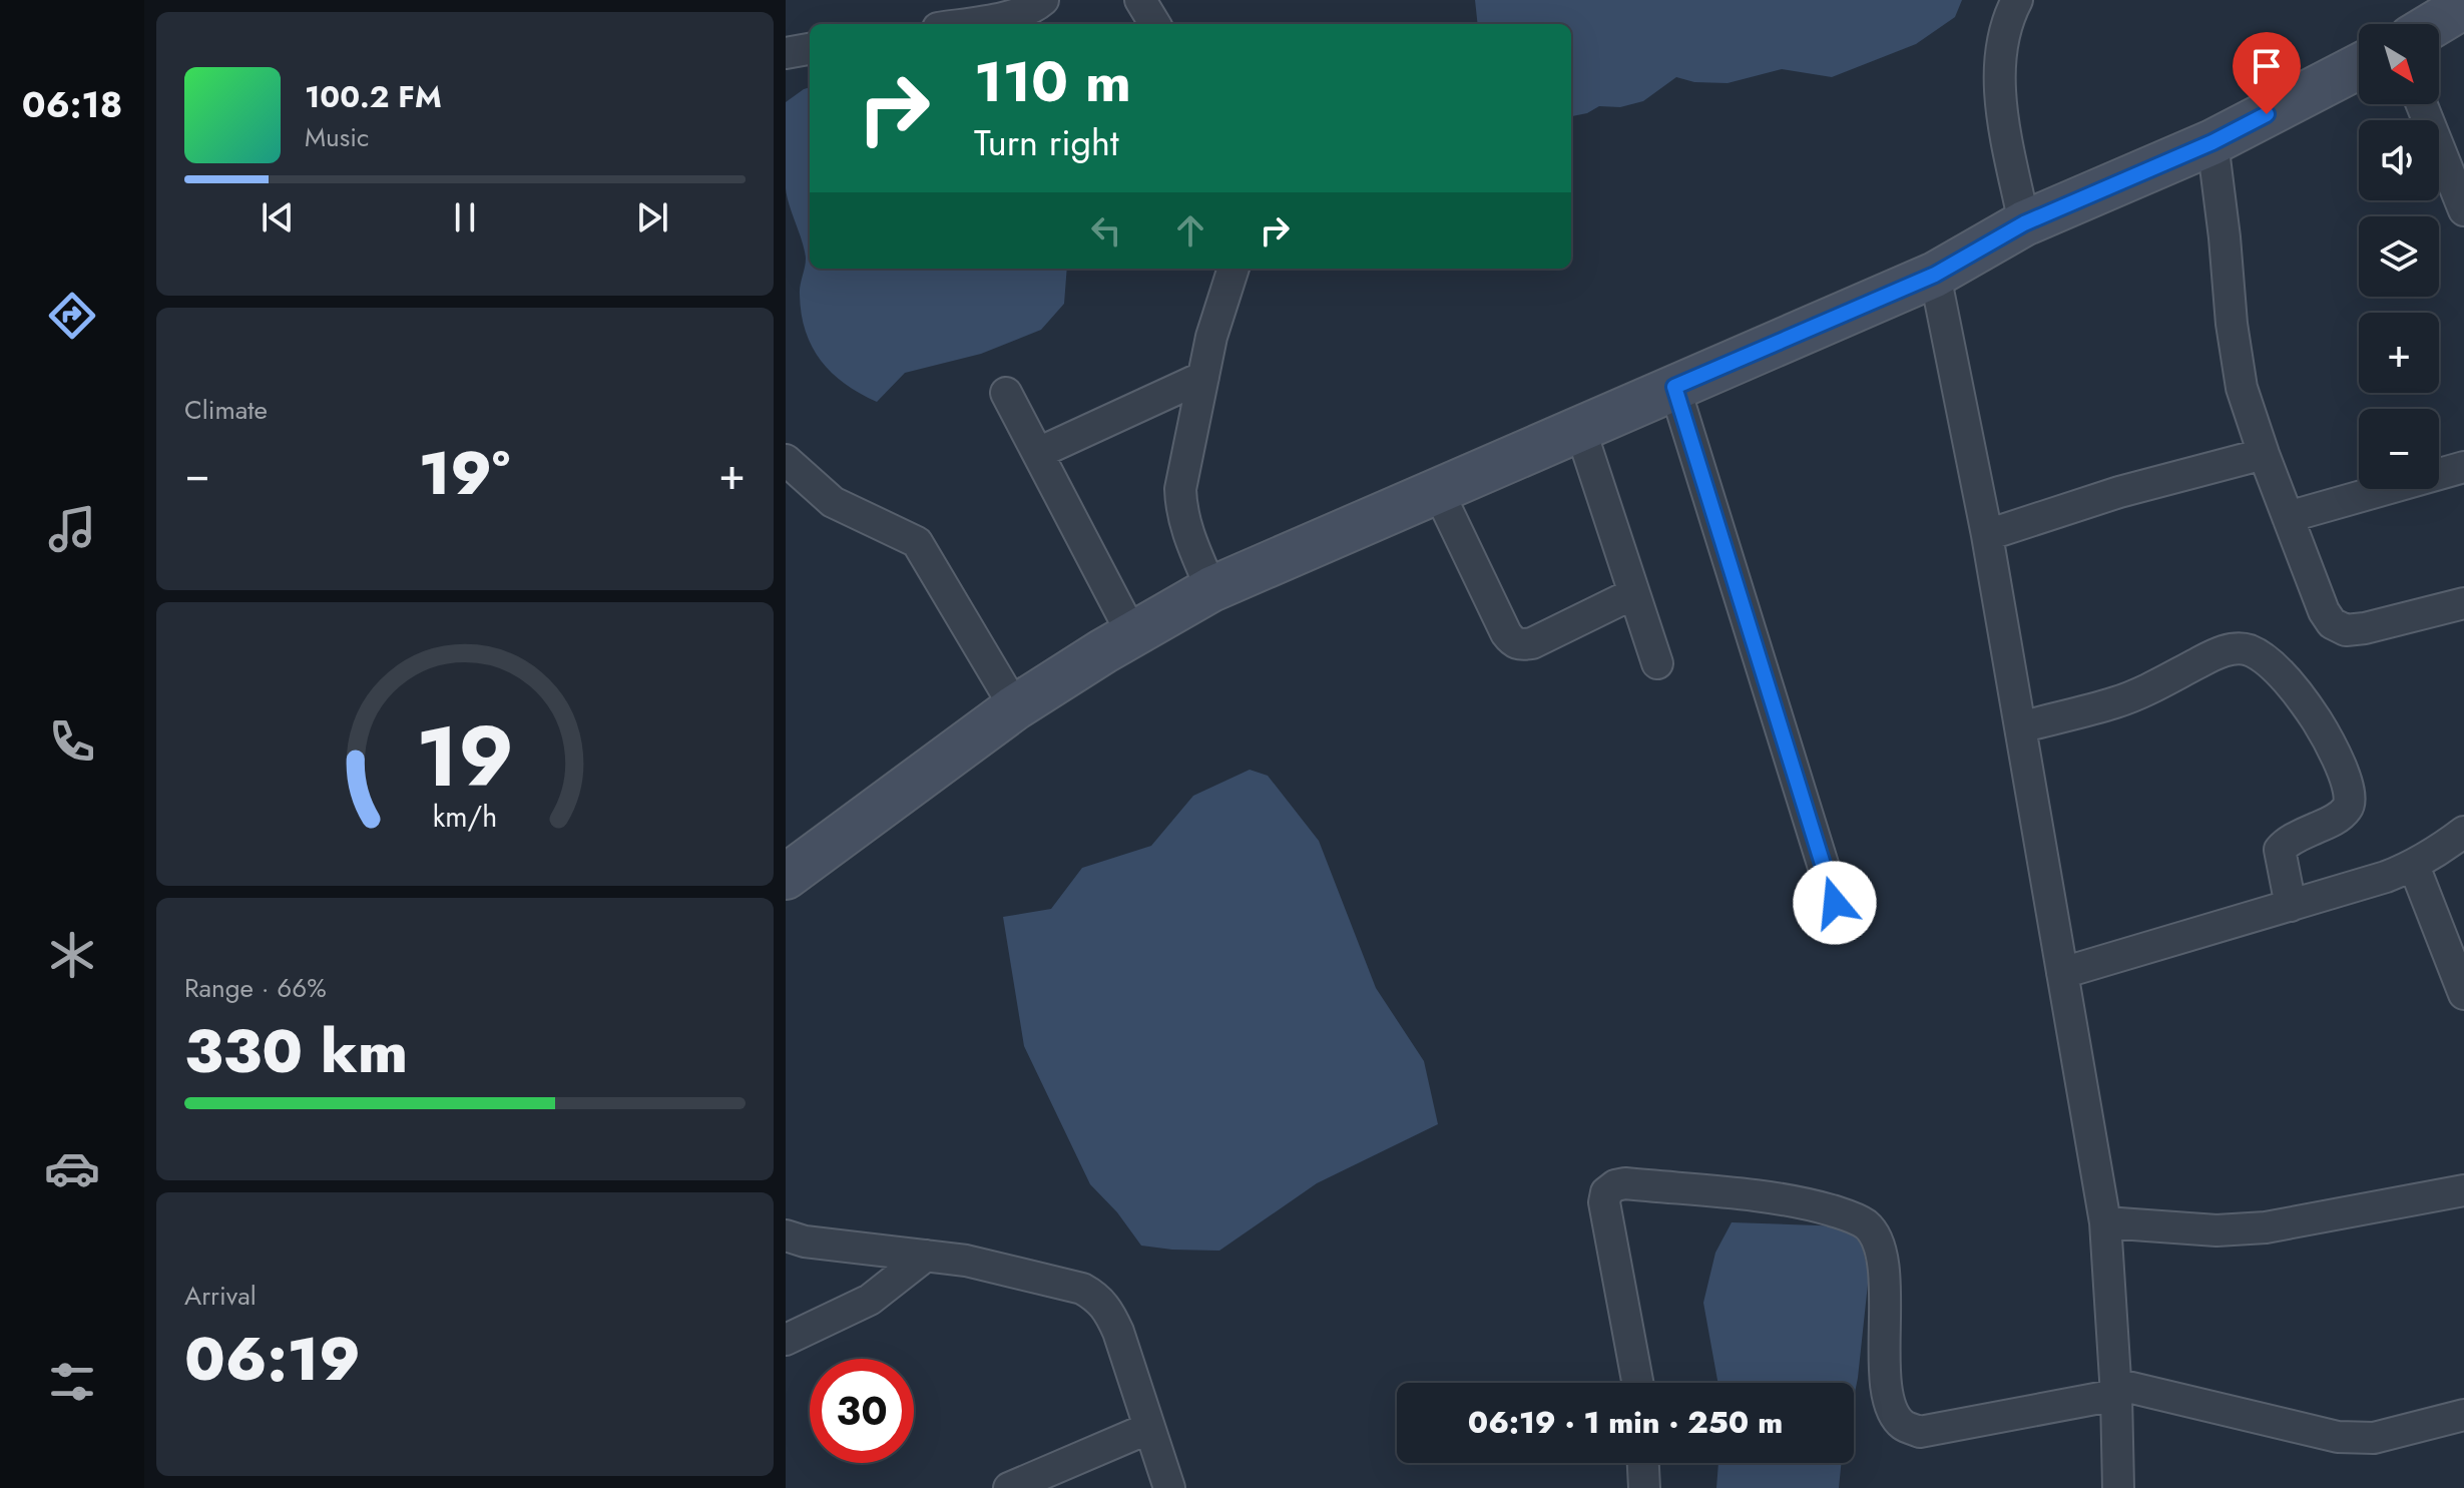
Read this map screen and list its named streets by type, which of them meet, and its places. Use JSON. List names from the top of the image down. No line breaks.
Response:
{"north":"bottom right","page":{"tabs":"06:18","map_buttons":["+","−"],"turn":["110 m","Turn right"],"song":["100.2 FM","Music"],"tile":["Climate",["Range · 66%","330 km"],["Arrival","06:19"]],"heat":["−","19°","+"],"limit":"30","trip":"06:19 · 1 min · 250 m","gauge":["19","km/h"]}}
